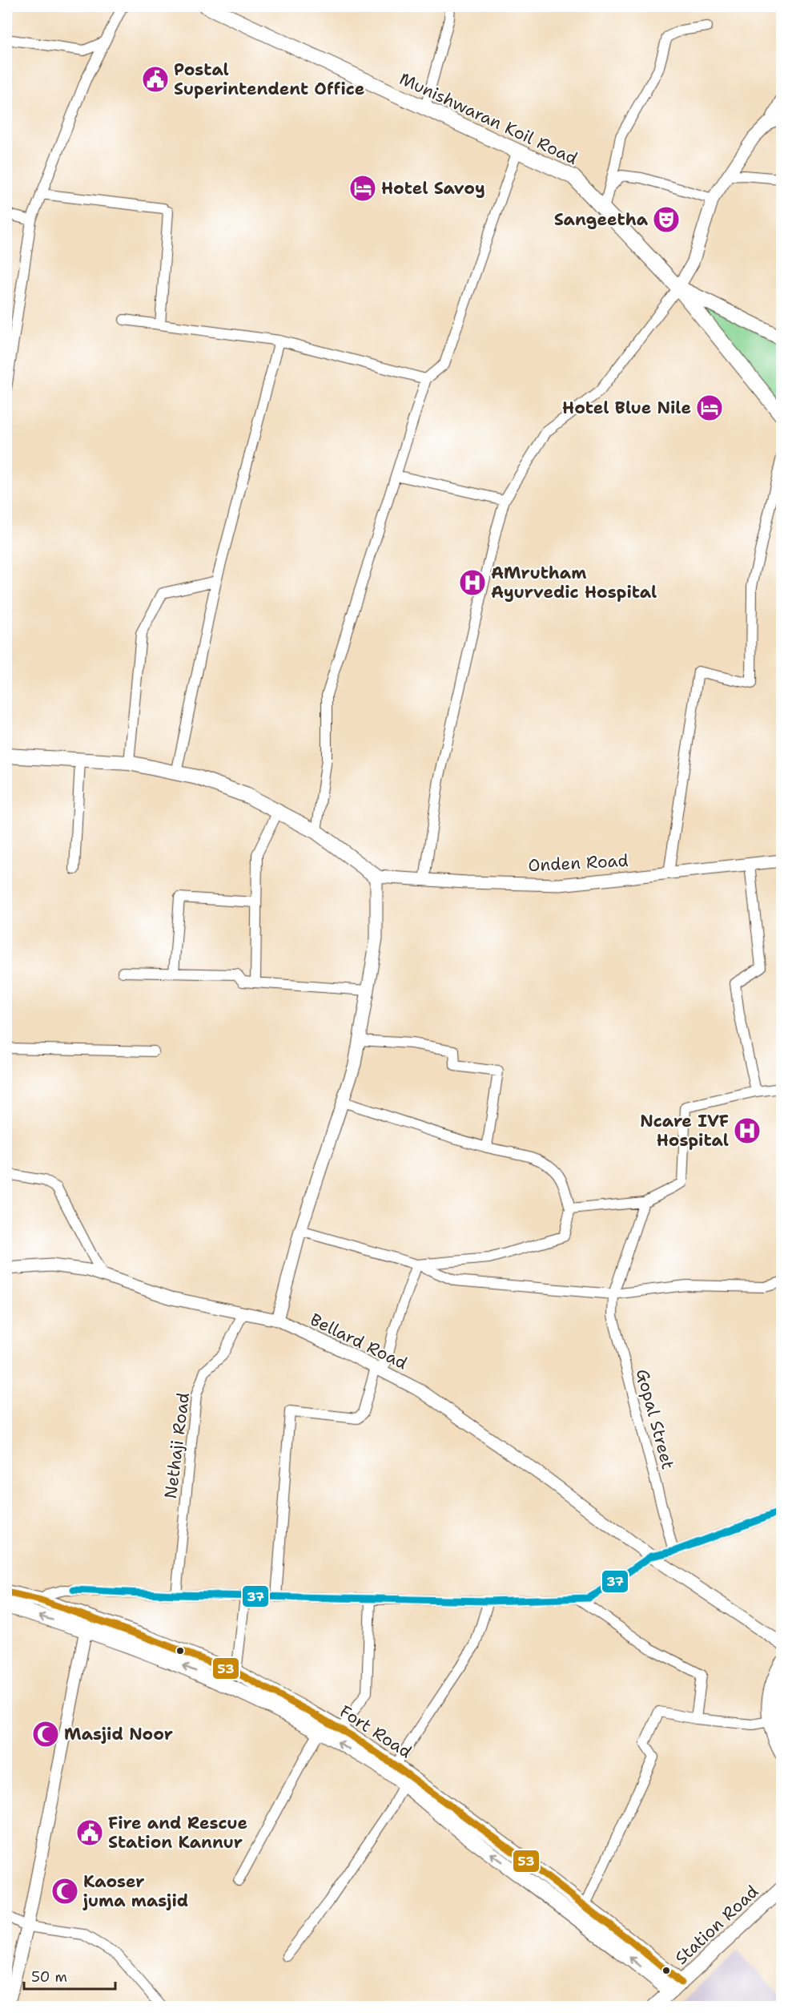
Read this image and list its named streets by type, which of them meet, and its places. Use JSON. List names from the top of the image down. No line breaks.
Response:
{"streets":{"main road":["Munishwaran Koil Road","Fort Road","Station Road"],"street":["Onden Road","Bellard Road","Gopal Street","Nethaji Road"]},"crossings":[["Bellard Road","Nethaji Road"],["Fort Road","Station Road"]],"places":{"public building":["Postal Superintendent Office","Fire and Rescue Station Kannur"],"hotel":["Hotel Savoy","Hotel Blue Nile"],"theatre":["Sangeetha"],"hospital":["AMrutham Ayurvedic Hospital","Ncare IVF Hospital"],"mosque":["Masjid Noor","Kaoser juma masjid"]},"lines":["transit line 37","transit line 53"],"scale_bar":"50 m"}
